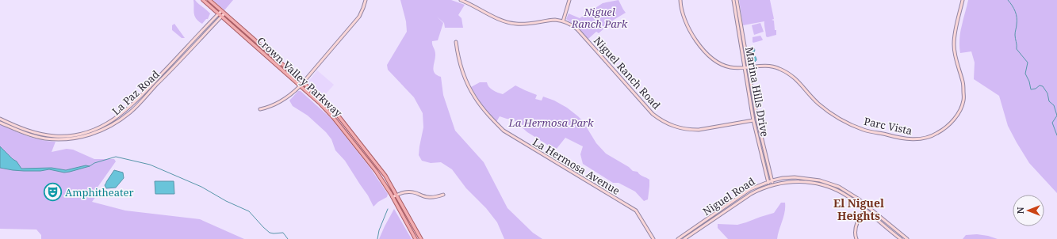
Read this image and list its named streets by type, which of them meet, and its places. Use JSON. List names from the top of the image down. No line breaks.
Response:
{"streets":{"main road":["Crown Valley Parkway"],"street":["Niguel Ranch Road","Marina Hills Drive","La Paz Road","Parc Vista","La Hermosa Avenue","Niguel Road"]},"crossings":[["Niguel Ranch Road","Marina Hills Drive"],["Crown Valley Parkway","La Paz Road"],["Marina Hills Drive","Parc Vista"],["Marina Hills Drive","Niguel Road"]],"districts":["El Niguel Heights"],"parks":["Niguel Ranch Park","La Hermosa Park"],"places":{"theatre":["Amphitheater"]},"north":"left"}
